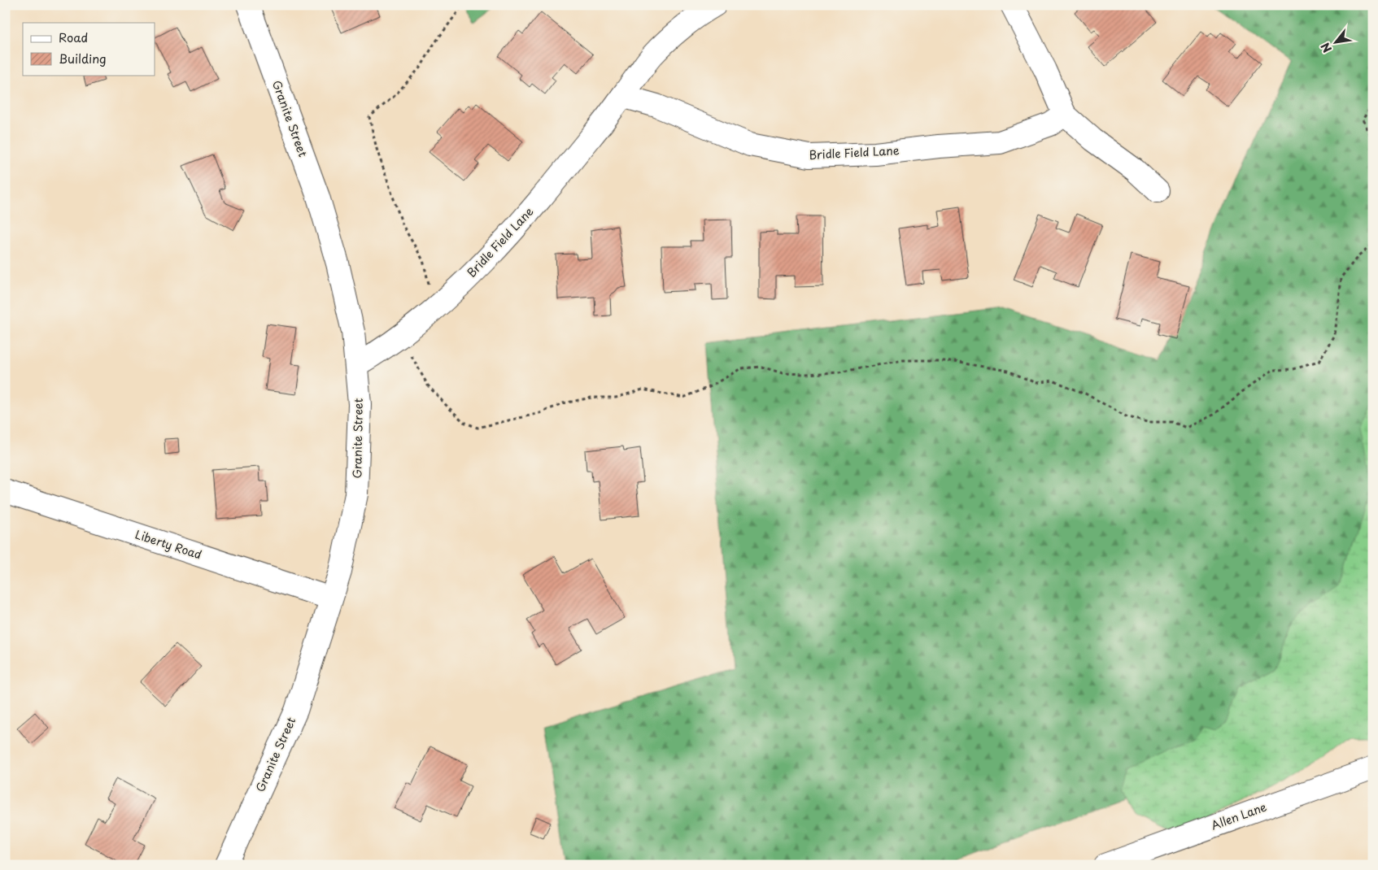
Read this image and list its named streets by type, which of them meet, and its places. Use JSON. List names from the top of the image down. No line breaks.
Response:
{"streets":{"street":["Granite Street","Bridle Field Lane","Liberty Road","Allen Lane"]},"crossings":[["Granite Street","Bridle Field Lane"],["Granite Street","Liberty Road"]],"legend":["Road","Building"],"north":"bottom left"}
